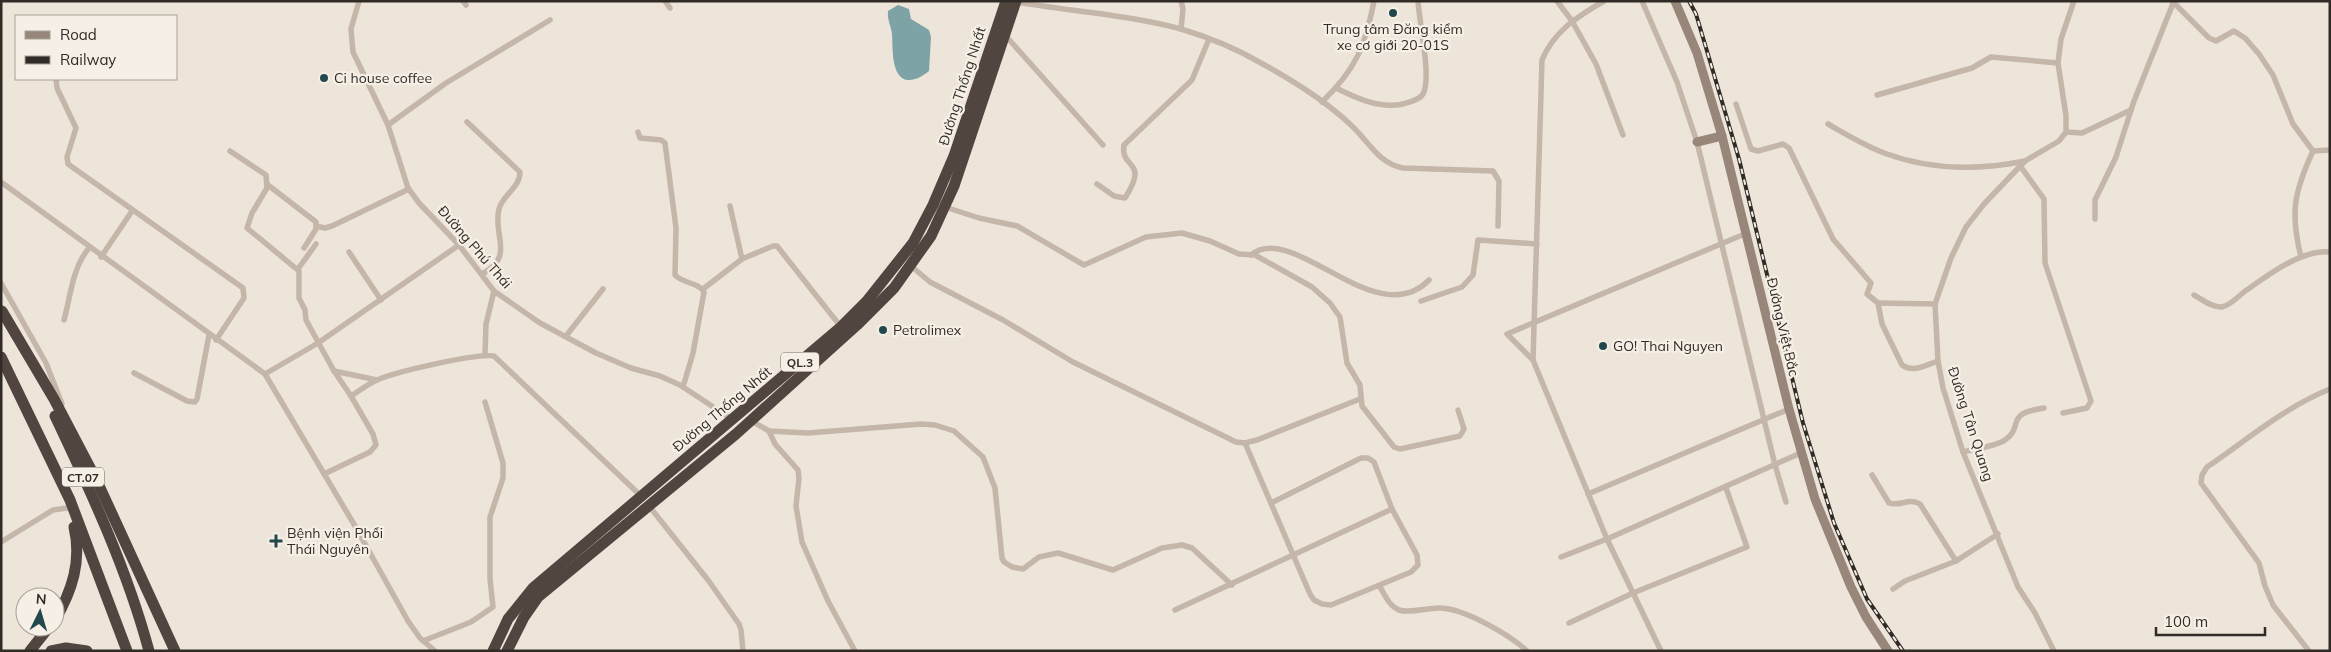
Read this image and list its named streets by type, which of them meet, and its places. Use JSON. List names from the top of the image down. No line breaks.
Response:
{"streets":{"highway":["Đường Thống Nhất","QL.3","CT.07"],"main road":["Đường Việt Bắc"],"street":["Đường Phú Thái","Đường Tân Quang"]},"crossings":[["Đường Thống Nhất","Đường Phú Thái"]],"places":{"other":["Trung tâm Đăng kiểm xe cơ giới 20-01S","Ci house coffee","Petrolimex","GO! Thai Nguyen"],"health":["Bệnh viện Phổi Thái Nguyên"]},"legend":["Road","Railway"],"scale_bar":"100 m","north":"top"}
